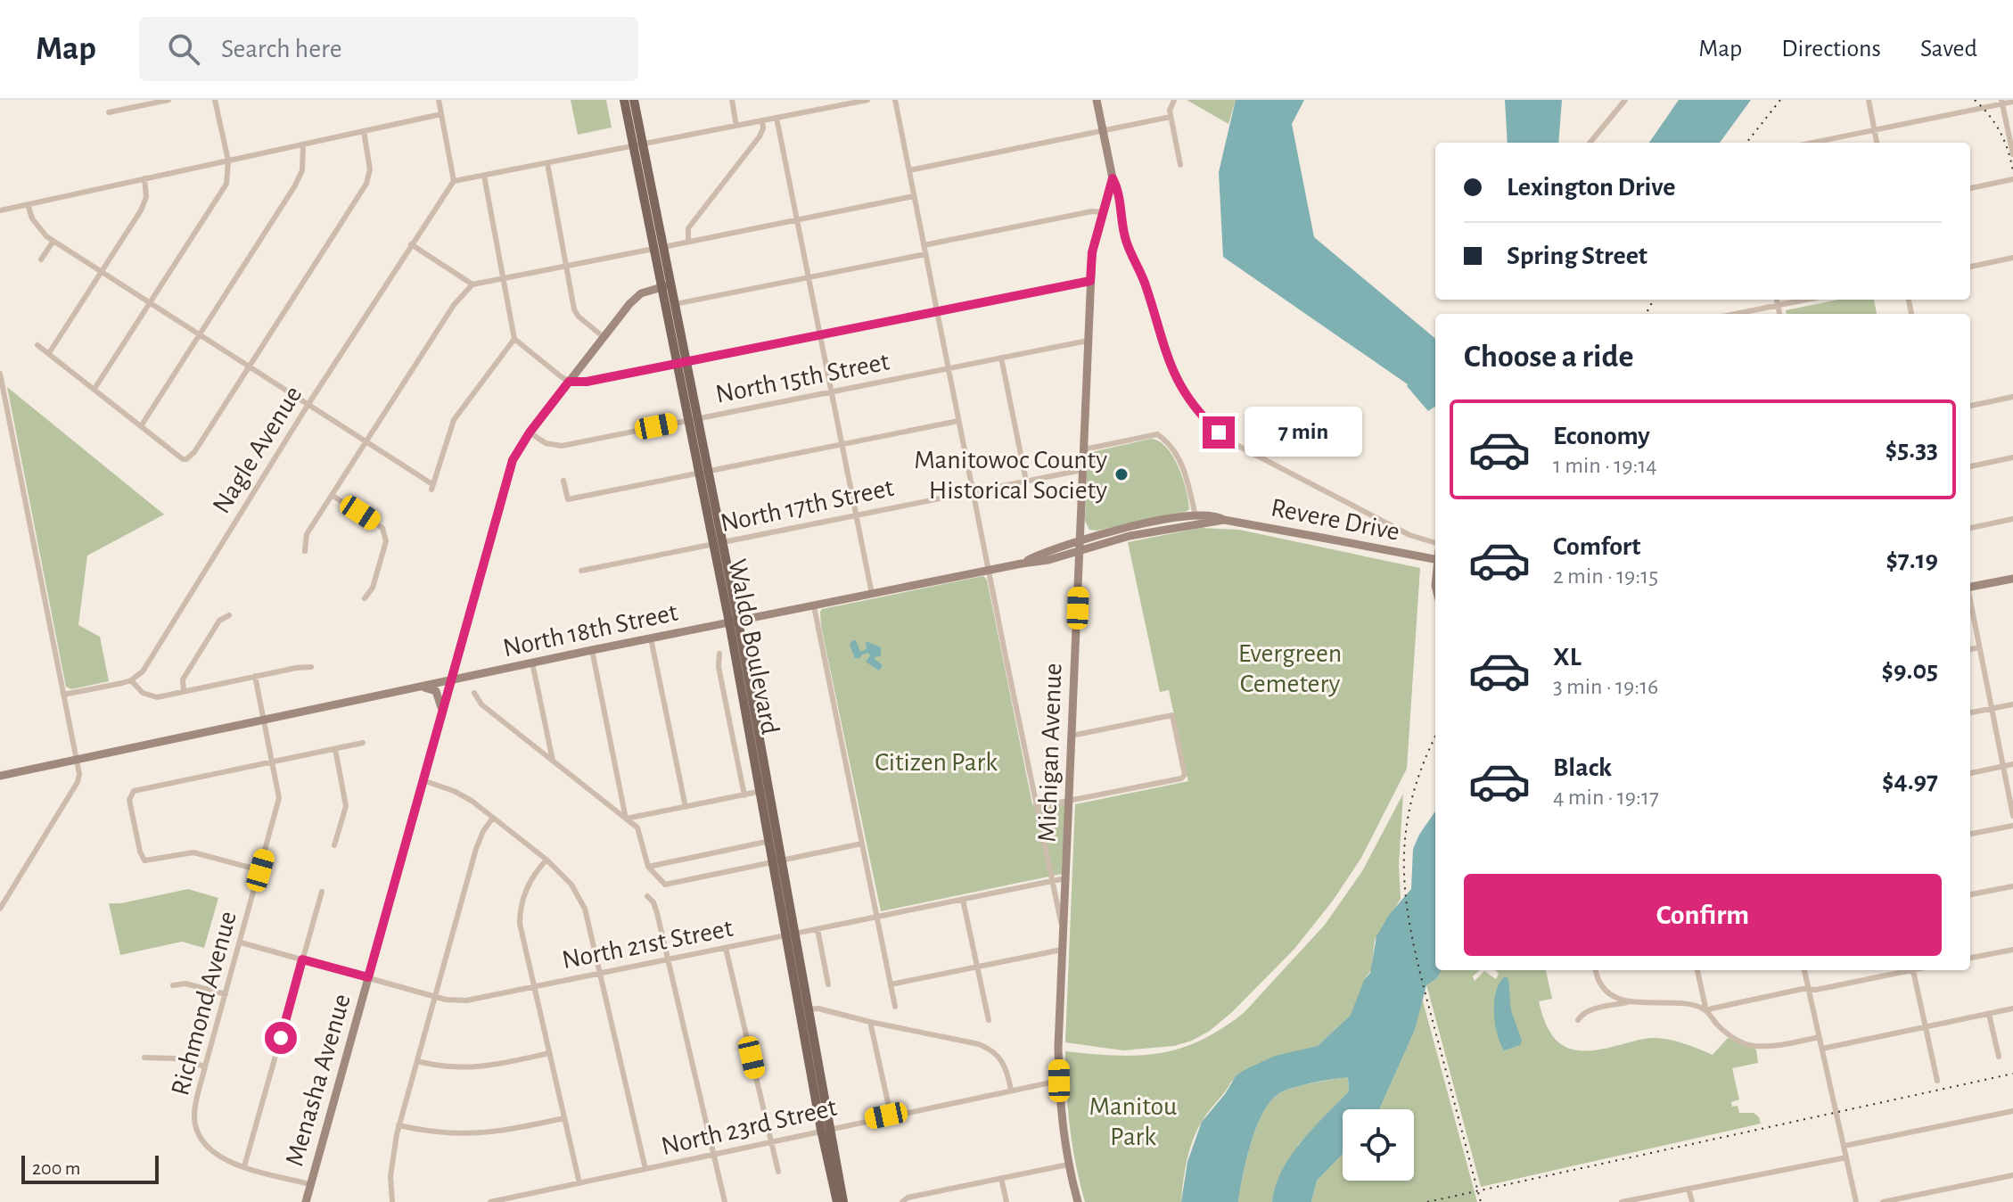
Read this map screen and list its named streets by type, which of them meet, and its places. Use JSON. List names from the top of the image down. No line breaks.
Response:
{"streets":{"main road":["Waldo Boulevard"],"street":["North 15th Street","Nagle Avenue","North 17th Street","Revere Drive","North 18th Street","Michigan Avenue","North 21st Street","Richmond Avenue","Menasha Avenue","North 23rd Street"]},"crossings":[["North 15th Street","Waldo Boulevard"],["North 15th Street","Michigan Avenue"],["North 15th Street","Menasha Avenue"],["North 17th Street","Waldo Boulevard"],["North 17th Street","Michigan Avenue"],["Revere Drive","North 18th Street"],["North 18th Street","Waldo Boulevard"],["North 18th Street","Michigan Avenue"],["North 18th Street","Richmond Avenue"],["North 18th Street","Menasha Avenue"],["Waldo Boulevard","North 21st Street"],["Waldo Boulevard","Menasha Avenue"],["Waldo Boulevard","North 23rd Street"],["Michigan Avenue","North 21st Street"],["Michigan Avenue","North 23rd Street"],["North 21st Street","Richmond Avenue"],["North 21st Street","Menasha Avenue"],["Richmond Avenue","Menasha Avenue"]],"parks":["Evergreen Cemetery","Citizen Park","Manitou Park"],"places":["Manitowoc County Historical Society"],"scale_bar":"200 m","page":{"header":"Map","search":"Search here","nav":["Map","Directions","Saved"],"banner":["Lexington Drive","Spring Street"],"heading":"Choose a ride","list":[{"name":"Economy","note":"1 min · 19:14","value":"$5.33"},{"name":"Comfort","note":"2 min · 19:15","value":"$7.19"},{"name":"XL","note":"3 min · 19:16","value":"$9.05"},{"name":"Black","note":"4 min · 19:17","value":"$4.97"}],"bubble":"7 min","buttons":"Confirm","scale":"200 m"}}
